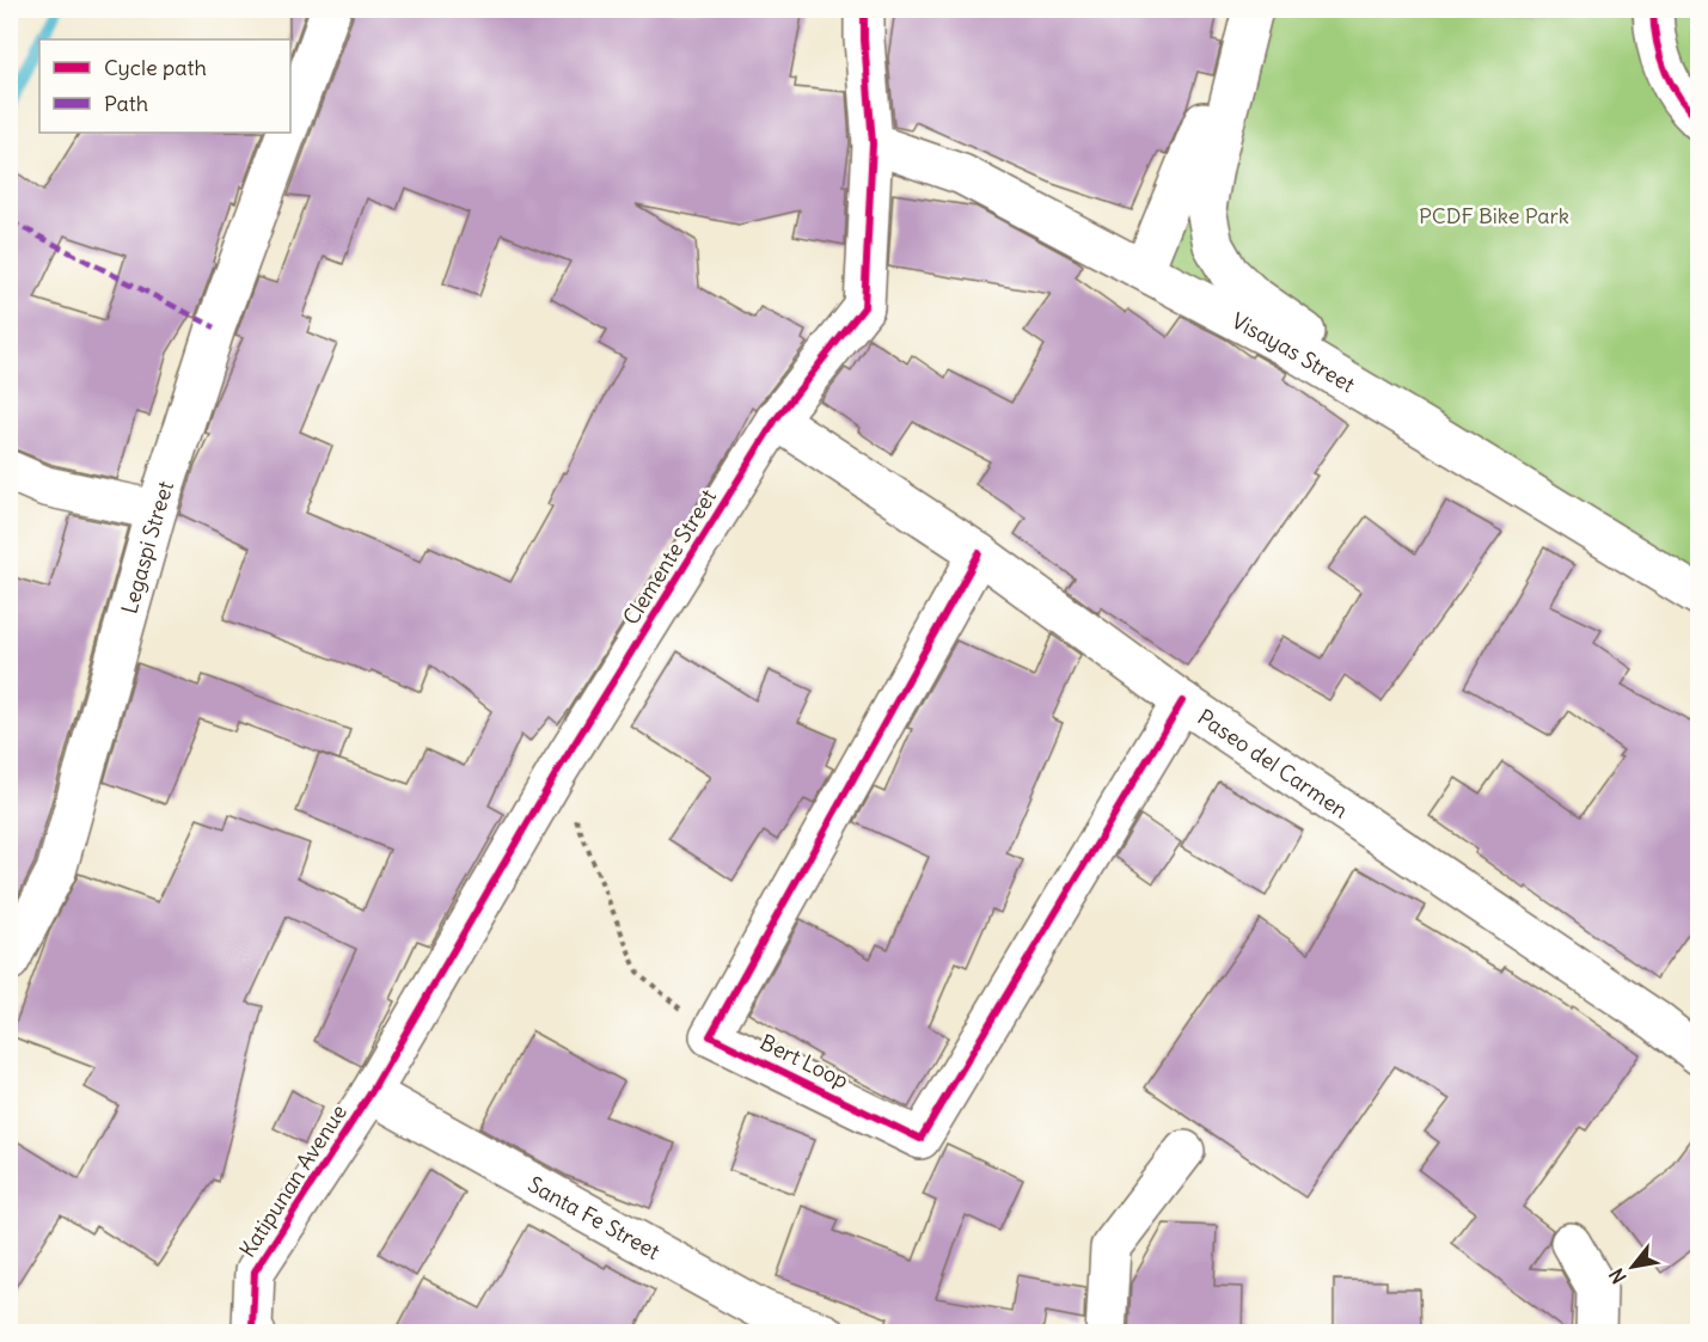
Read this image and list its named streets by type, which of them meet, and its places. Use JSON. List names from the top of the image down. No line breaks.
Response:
{"streets":{"street":["Visayas Street","Legaspi Street","Clemente Street","Paseo del Carmen","Bert Loop","Katipunan Avenue","Santa Fe Street"]},"crossings":[["Visayas Street","Clemente Street"],["Clemente Street","Paseo del Carmen"],["Clemente Street","Katipunan Avenue"],["Clemente Street","Santa Fe Street"],["Paseo del Carmen","Bert Loop"],["Katipunan Avenue","Santa Fe Street"]],"parks":["PCDF Bike Park"],"legend":["Cycle path","Path"],"north":"bottom left"}
